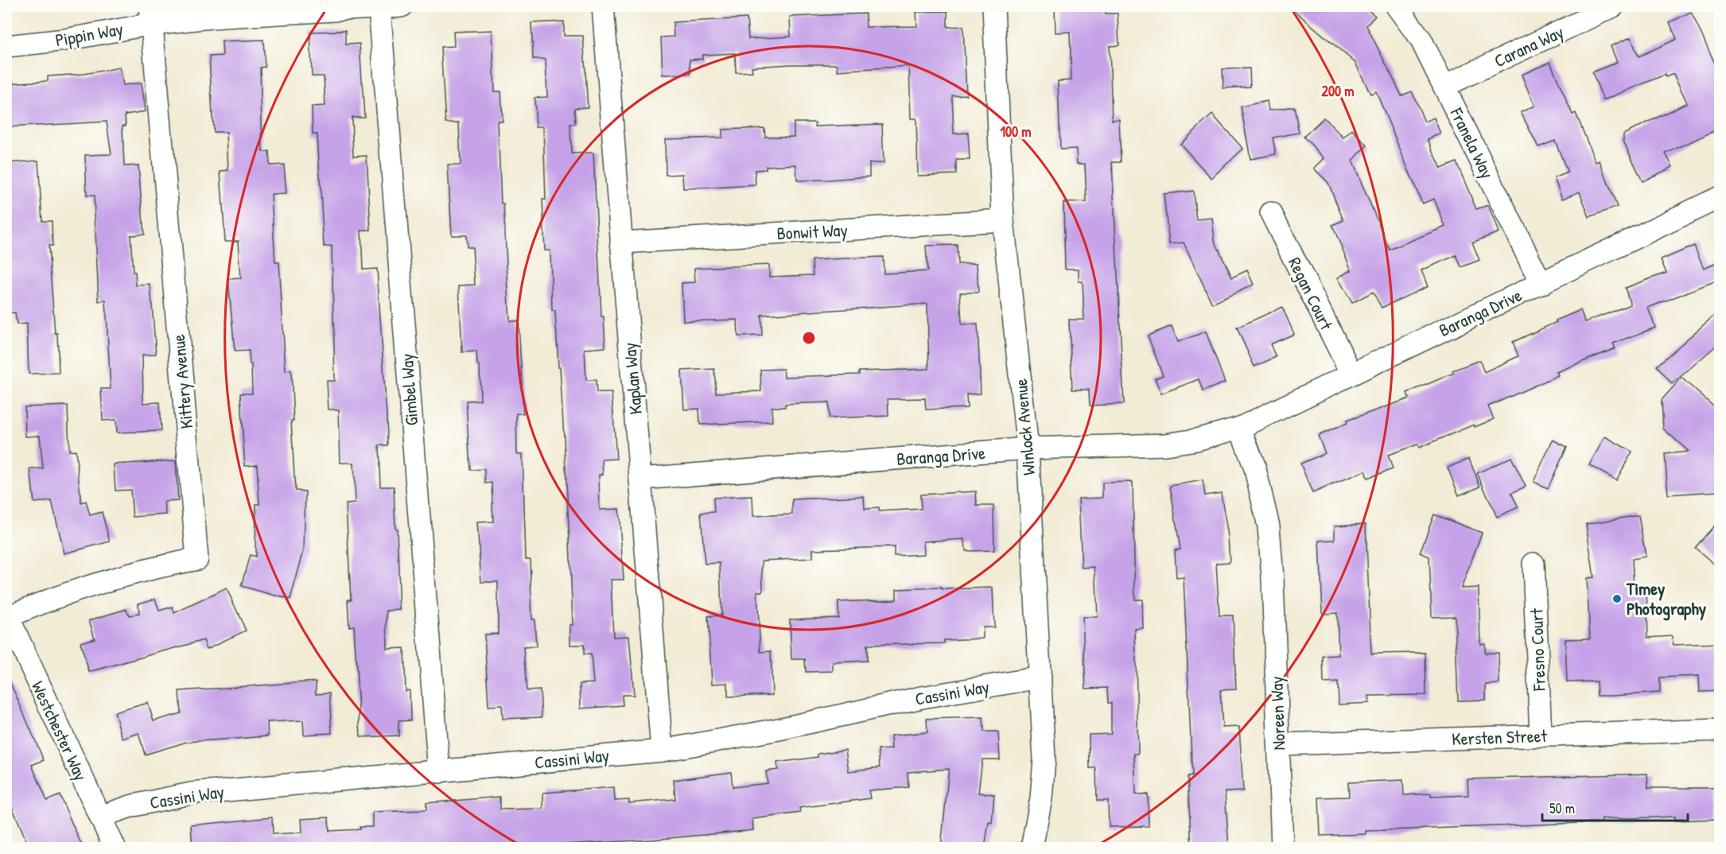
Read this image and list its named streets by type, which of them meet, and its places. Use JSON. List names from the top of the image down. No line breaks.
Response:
{"streets":{"street":["Pippin Way","Carana Way","Franela Way","Bonwit Way","Regan Court","Baranga Drive","Kaplan Way","Kittery Avenue","Gimbel Way","Winlock Avenue","Fresno Court","Cassini Way","Noreen Way","Westchester Way","Kersten Street"]},"crossings":[["Pippin Way","Kittery Avenue"],["Pippin Way","Gimbel Way"],["Carana Way","Franela Way"],["Franela Way","Baranga Drive"],["Bonwit Way","Kaplan Way"],["Bonwit Way","Winlock Avenue"],["Regan Court","Baranga Drive"],["Baranga Drive","Kaplan Way"],["Baranga Drive","Winlock Avenue"],["Baranga Drive","Noreen Way"],["Kaplan Way","Cassini Way"],["Kittery Avenue","Westchester Way"],["Gimbel Way","Cassini Way"],["Winlock Avenue","Cassini Way"],["Fresno Court","Kersten Street"],["Cassini Way","Westchester Way"],["Noreen Way","Kersten Street"]],"places":["Timey Photography"],"scale_bar":"50 m","rings":["200 m","100 m"]}
